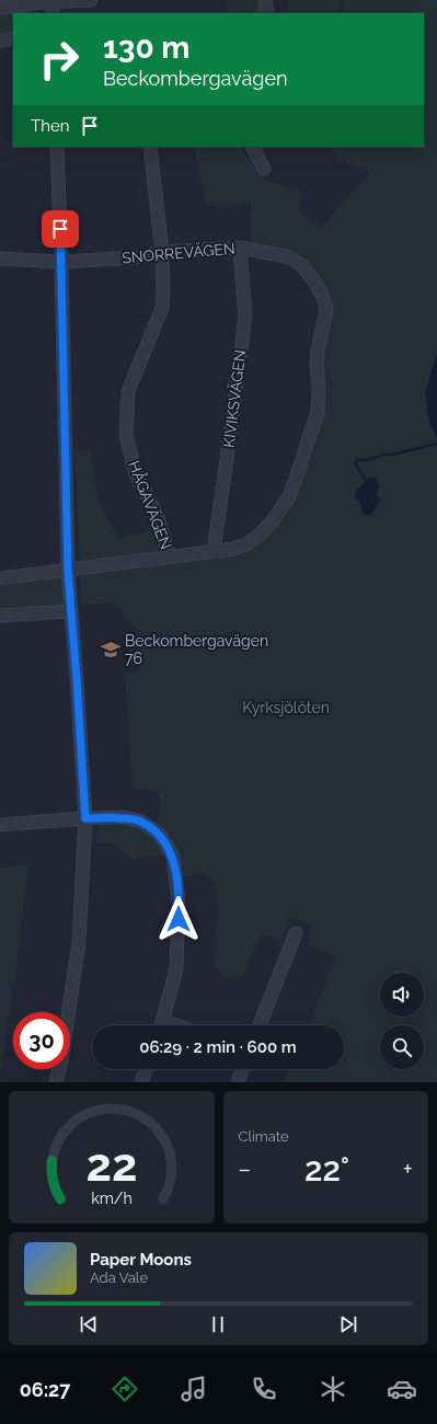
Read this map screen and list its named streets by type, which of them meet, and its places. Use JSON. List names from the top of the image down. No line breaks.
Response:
{"streets":{"street":["SNORREVÄGEN","KIVIKSVÄGEN","HÅGAVÄGEN"]},"crossings":[["SNORREVÄGEN","KIVIKSVÄGEN"],["SNORREVÄGEN","HÅGAVÄGEN"]],"parks":["Kyrksjölöten"],"places":{"school or university":["Beckombergavägen 76"]},"page":{"turn":["130 m","Beckombergavägen"],"then":"Then","limit":"30","trip":"06:29 · 2 min · 600 m","tile":"Climate","heat":["−","22°","+"],"song":["Paper Moons","Ada Vale"],"tabs":"06:27","gauge":["22","km/h"]}}
